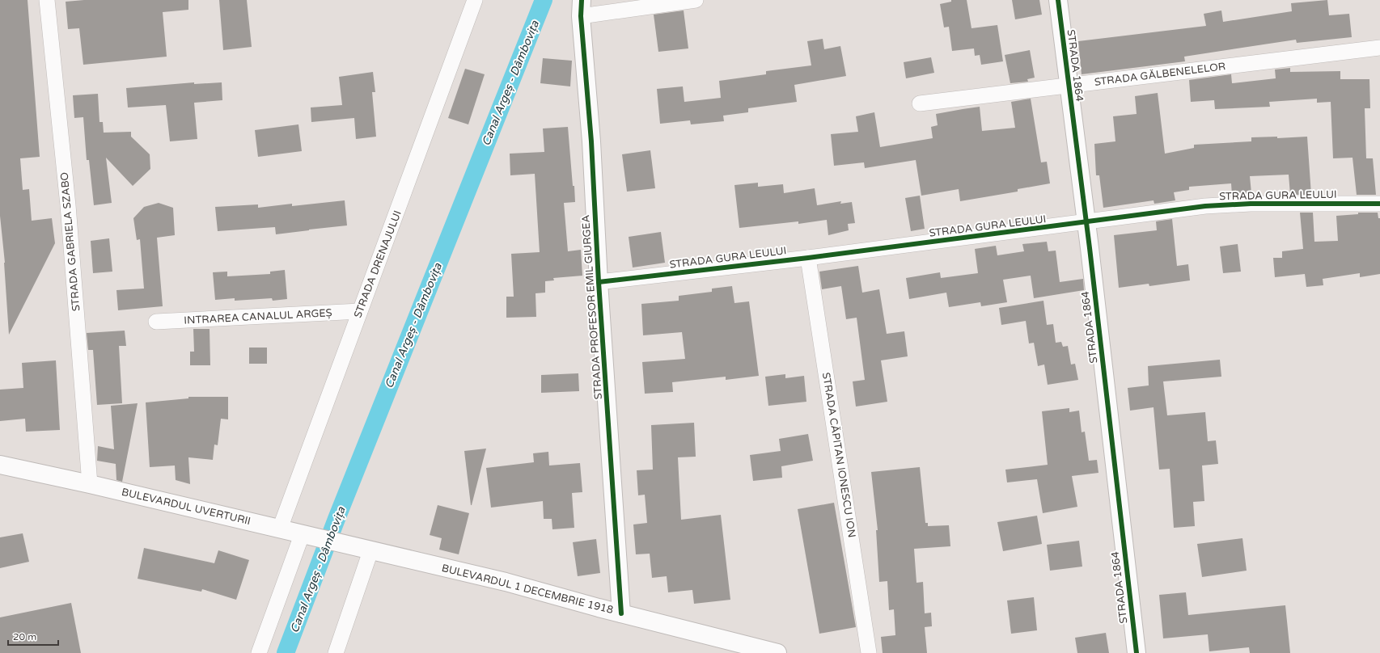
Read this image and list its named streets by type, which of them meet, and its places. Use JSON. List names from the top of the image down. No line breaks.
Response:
{"streets":{"street":["STRADA 1864","STRADA GĂLBENELELOR","STRADA GURA LEULUI","STRADA GABRIELA SZABO","STRADA DRENAJULUI","STRADA PROFESOR EMIL GIURGEA","INTRAREA CANALUL ARGEȘ","STRADA CĂPITAN IONESCU ION","BULEVARDUL UVERTURII","BULEVARDUL 1 DECEMBRIE 1918"]},"crossings":[["STRADA 1864","STRADA GĂLBENELELOR"],["STRADA 1864","STRADA GURA LEULUI"],["STRADA GURA LEULUI","STRADA PROFESOR EMIL GIURGEA"],["STRADA GURA LEULUI","STRADA CĂPITAN IONESCU ION"],["STRADA GABRIELA SZABO","BULEVARDUL UVERTURII"],["STRADA DRENAJULUI","INTRAREA CANALUL ARGEȘ"],["STRADA DRENAJULUI","BULEVARDUL UVERTURII"],["STRADA PROFESOR EMIL GIURGEA","BULEVARDUL 1 DECEMBRIE 1918"],["BULEVARDUL UVERTURII","BULEVARDUL 1 DECEMBRIE 1918"]],"water":["Canal Argeș - Dâmbovița"],"scale_bar":"20 m"}
